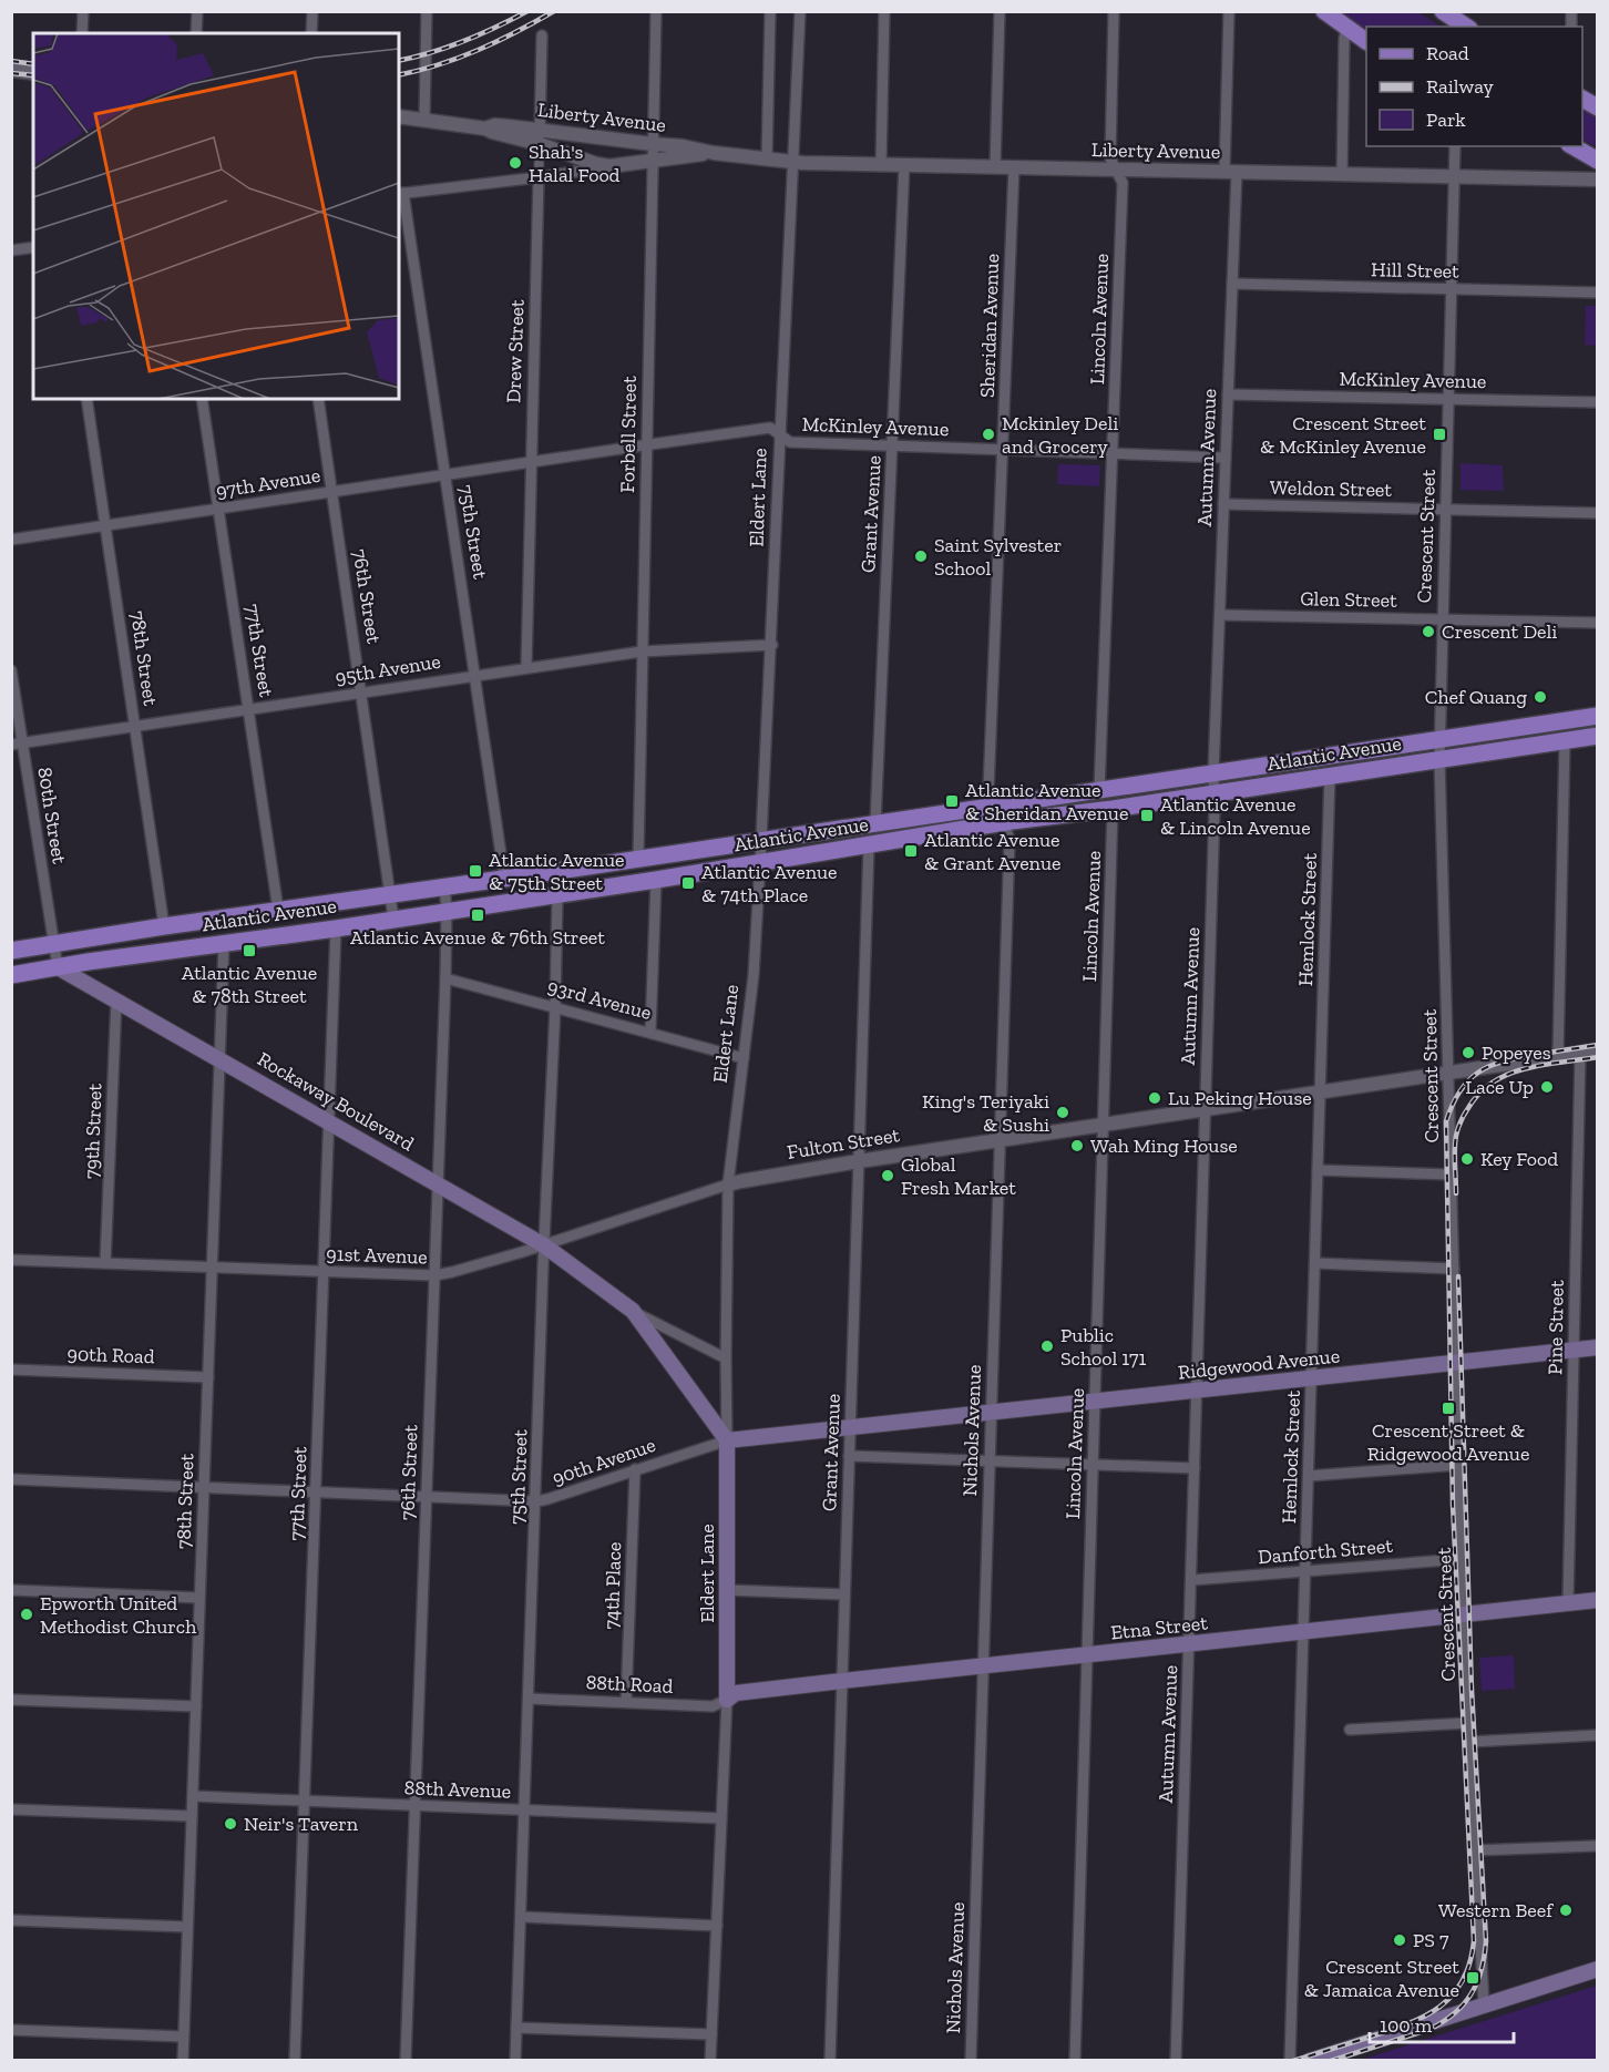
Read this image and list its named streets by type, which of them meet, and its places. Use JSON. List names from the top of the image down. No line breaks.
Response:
{"streets":{"main road":["Eldert Lane","Atlantic Avenue","Rockaway Boulevard","Ridgewood Avenue","Etna Street"],"street":["Liberty Avenue","Hill Street","Lincoln Avenue","Sheridan Avenue","Drew Street","McKinley Avenue","Forbell Street","Autumn Avenue","97th Avenue","Weldon Street","Grant Avenue","75th Street","Crescent Street","76th Street","Glen Street","77th Street","78th Street","95th Avenue","80th Street","Hemlock Street","93rd Avenue","79th Street","Fulton Street","91st Avenue","Pine Street","90th Road","Nichols Avenue","90th Avenue","Danforth Street","74th Place","88th Road","88th Avenue"]},"crossings":[["Liberty Avenue","Lincoln Avenue"],["Liberty Avenue","Sheridan Avenue"],["Liberty Avenue","Drew Street"],["Liberty Avenue","Forbell Street"],["Liberty Avenue","Autumn Avenue"],["Liberty Avenue","Eldert Lane"],["Liberty Avenue","Grant Avenue"],["Liberty Avenue","Crescent Street"],["Hill Street","Autumn Avenue"],["Hill Street","Crescent Street"],["Lincoln Avenue","McKinley Avenue"],["Lincoln Avenue","Atlantic Avenue"],["Lincoln Avenue","Fulton Street"],["Lincoln Avenue","Ridgewood Avenue"],["Lincoln Avenue","Etna Street"],["Sheridan Avenue","McKinley Avenue"],["Sheridan Avenue","Atlantic Avenue"],["Sheridan Avenue","Nichols Avenue"],["Drew Street","McKinley Avenue"],["Drew Street","97th Avenue"],["Drew Street","95th Avenue"],["McKinley Avenue","Forbell Street"],["McKinley Avenue","Autumn Avenue"],["McKinley Avenue","97th Avenue"],["McKinley Avenue","Eldert Lane"],["McKinley Avenue","Grant Avenue"],["McKinley Avenue","Crescent Street"],["Forbell Street","95th Avenue"],["Forbell Street","Atlantic Avenue"],["Autumn Avenue","Weldon Street"],["Autumn Avenue","Glen Street"],["Autumn Avenue","Atlantic Avenue"],["Autumn Avenue","Fulton Street"],["Autumn Avenue","Ridgewood Avenue"],["Autumn Avenue","Danforth Street"],["Autumn Avenue","Etna Street"],["97th Avenue","75th Street"],["97th Avenue","76th Street"],["97th Avenue","77th Street"],["97th Avenue","78th Street"],["Weldon Street","Crescent Street"],["Eldert Lane","95th Avenue"],["Eldert Lane","Atlantic Avenue"],["Eldert Lane","93rd Avenue"],["Eldert Lane","Rockaway Boulevard"],["Eldert Lane","Fulton Street"],["Eldert Lane","91st Avenue"],["Eldert Lane","Ridgewood Avenue"],["Eldert Lane","90th Avenue"],["Eldert Lane","Etna Street"],["Eldert Lane","88th Road"],["Eldert Lane","88th Avenue"],["Grant Avenue","Atlantic Avenue"],["Grant Avenue","Fulton Street"],["Grant Avenue","Ridgewood Avenue"],["Grant Avenue","Etna Street"],["75th Street","95th Avenue"],["75th Street","Atlantic Avenue"],["75th Street","93rd Avenue"],["75th Street","Rockaway Boulevard"],["75th Street","91st Avenue"],["75th Street","90th Avenue"],["75th Street","88th Road"],["75th Street","88th Avenue"],["Crescent Street","Glen Street"],["Crescent Street","Atlantic Avenue"],["Crescent Street","Fulton Street"],["Crescent Street","Ridgewood Avenue"],["Crescent Street","Danforth Street"],["Crescent Street","Etna Street"],["76th Street","95th Avenue"],["76th Street","Atlantic Avenue"],["76th Street","93rd Avenue"],["76th Street","Rockaway Boulevard"],["76th Street","91st Avenue"],["76th Street","90th Avenue"],["76th Street","88th Avenue"],["77th Street","95th Avenue"],["77th Street","Atlantic Avenue"],["77th Street","Rockaway Boulevard"],["77th Street","91st Avenue"],["77th Street","90th Avenue"],["77th Street","88th Avenue"],["78th Street","95th Avenue"],["78th Street","Atlantic Avenue"],["78th Street","Rockaway Boulevard"],["78th Street","91st Avenue"],["78th Street","90th Road"],["78th Street","90th Avenue"],["78th Street","88th Avenue"],["95th Avenue","80th Street"],["Atlantic Avenue","80th Street"],["Atlantic Avenue","Hemlock Street"],["Atlantic Avenue","Rockaway Boulevard"],["Atlantic Avenue","Nichols Avenue"],["80th Street","Rockaway Boulevard"],["Hemlock Street","Fulton Street"],["Hemlock Street","Ridgewood Avenue"],["Hemlock Street","Danforth Street"],["Hemlock Street","Etna Street"],["Rockaway Boulevard","79th Street"],["Rockaway Boulevard","91st Avenue"],["Rockaway Boulevard","Ridgewood Avenue"],["Rockaway Boulevard","90th Avenue"],["79th Street","91st Avenue"],["Fulton Street","91st Avenue"],["Fulton Street","Pine Street"],["Fulton Street","Nichols Avenue"],["Pine Street","Ridgewood Avenue"],["Pine Street","Etna Street"],["Ridgewood Avenue","Nichols Avenue"],["Ridgewood Avenue","90th Avenue"],["Nichols Avenue","Etna Street"],["90th Avenue","74th Place"],["74th Place","88th Road"],["Etna Street","88th Road"]],"places":{"other":["Shah's Halal Food","Mckinley Deli and Grocery","Saint Sylvester School","Crescent Deli","Chef Quang","Popeyes","Lace Up","Lu Peking House","King's Teriyaki & Sushi","Wah Ming House","Key Food","Global Fresh Market","Public School 171","Epworth United Methodist Church","Neir's Tavern","Western Beef","PS 7"],"transit":["Crescent Street & McKinley Avenue","Atlantic Avenue & Sheridan Avenue","Atlantic Avenue & Lincoln Avenue","Atlantic Avenue & Grant Avenue","Atlantic Avenue & 75th Street","Atlantic Avenue & 74th Place","Atlantic Avenue & 76th Street","Atlantic Avenue & 78th Street","Crescent Street & Ridgewood Avenue","Crescent Street & Jamaica Avenue"]},"legend":["Road","Railway","Park"],"scale_bar":"100 m"}
